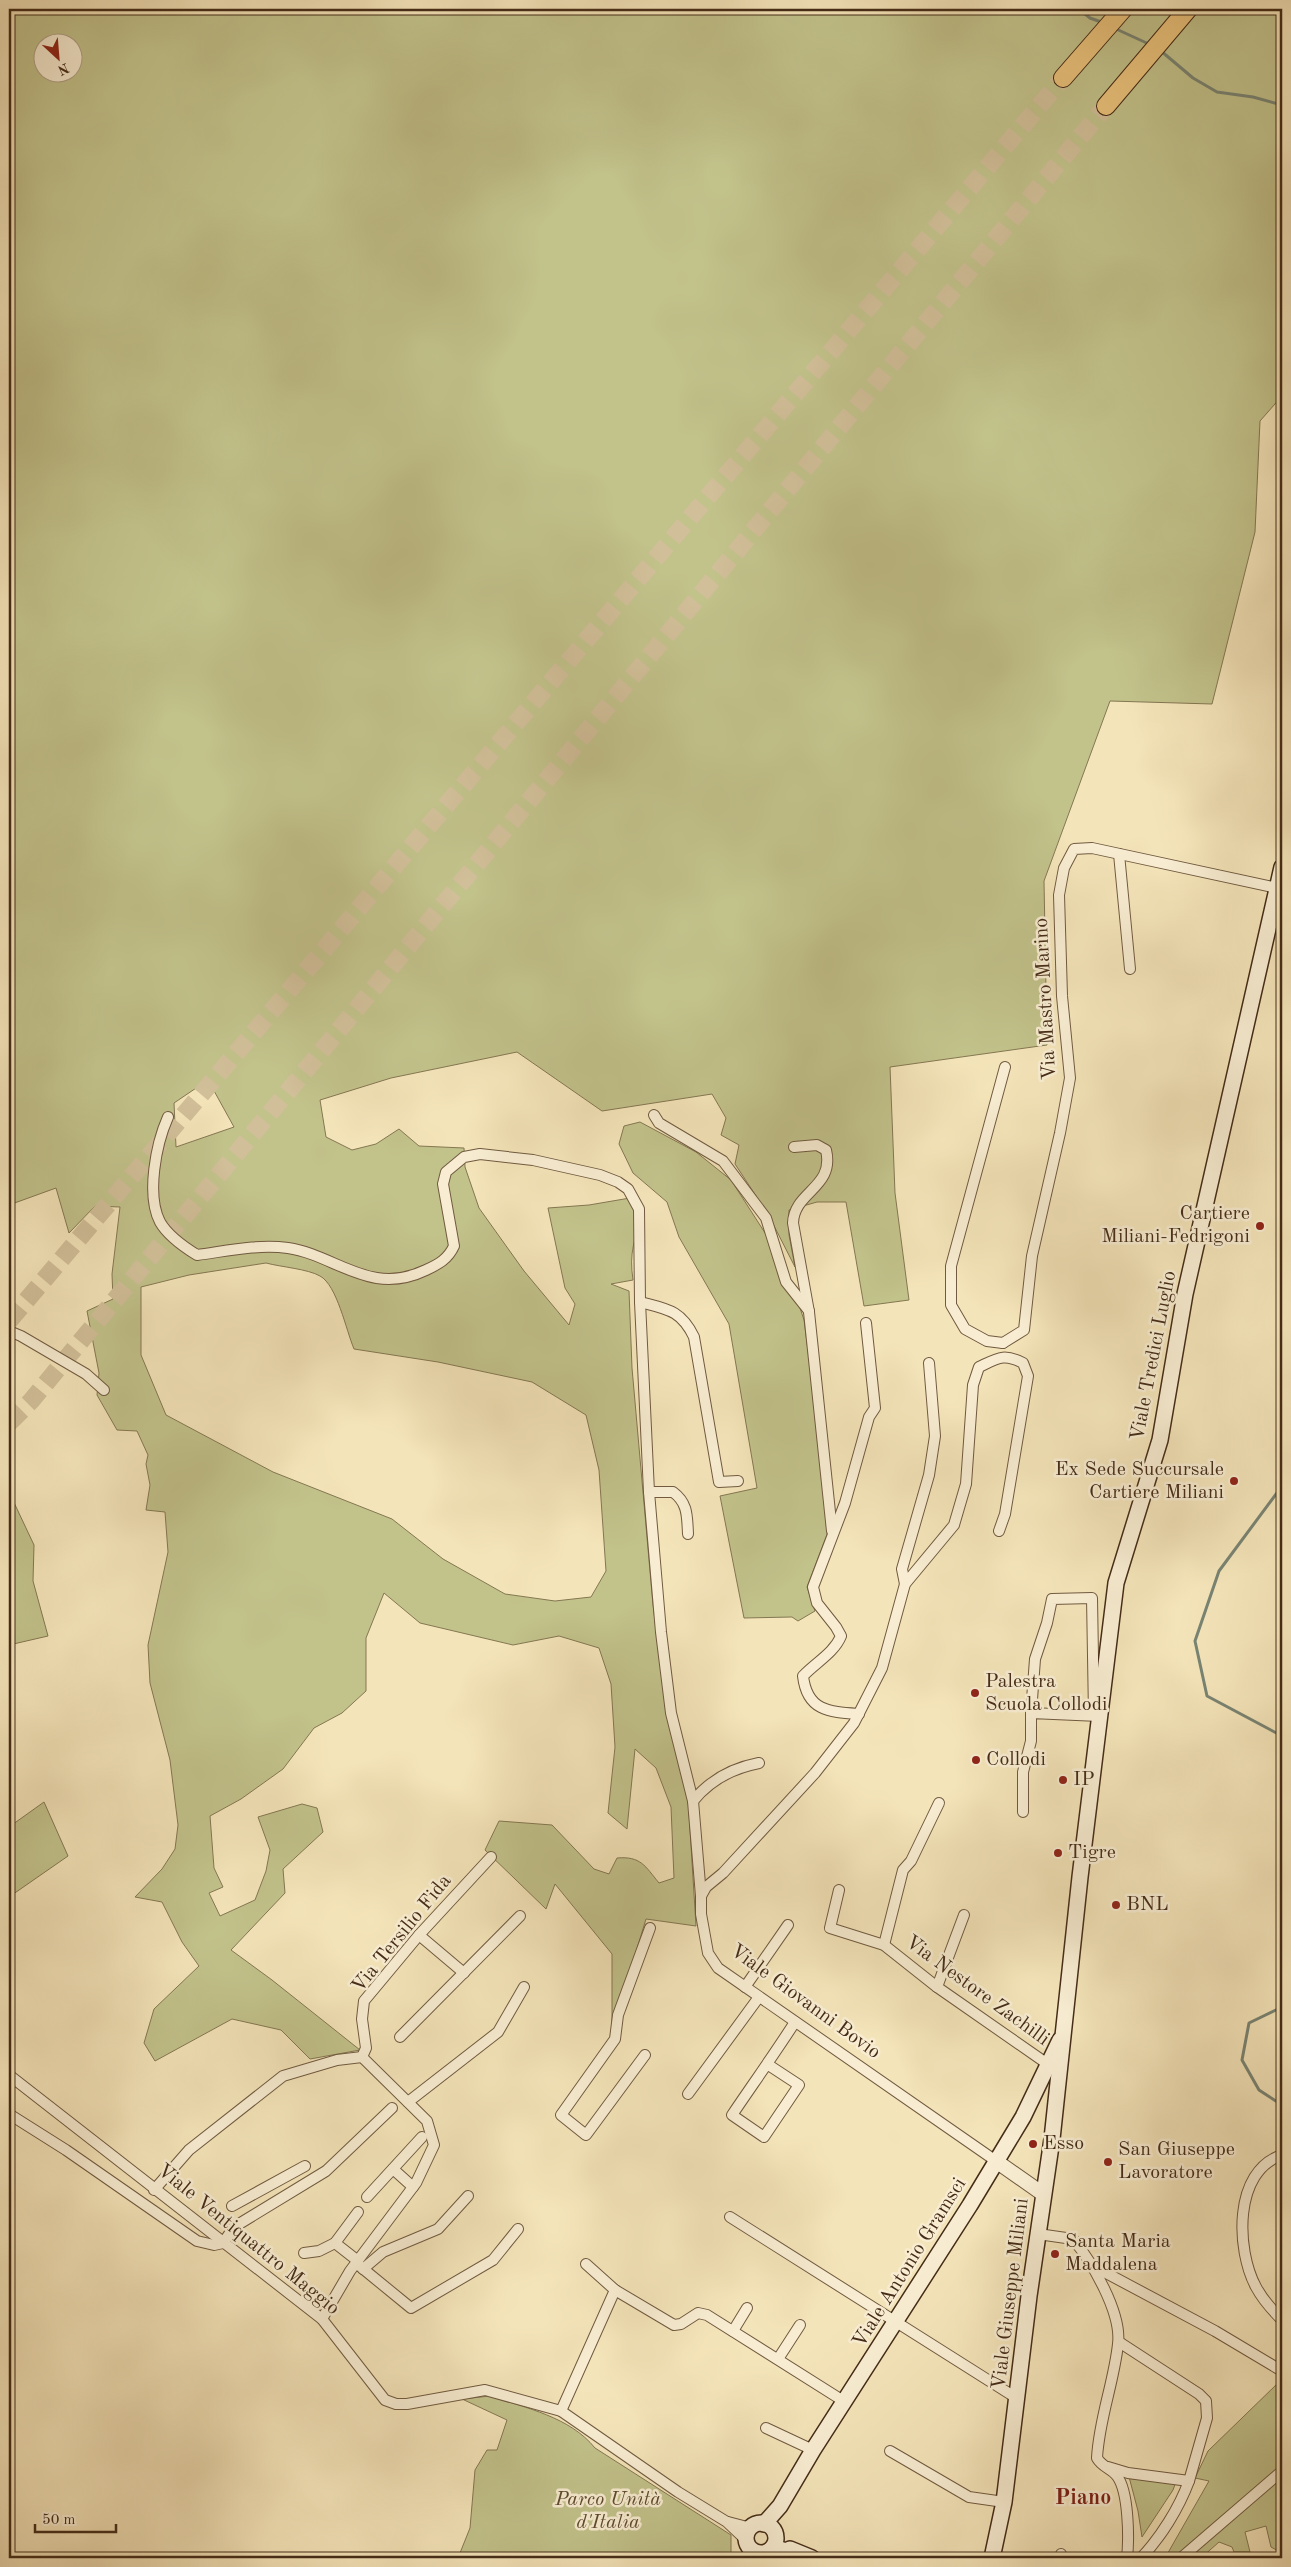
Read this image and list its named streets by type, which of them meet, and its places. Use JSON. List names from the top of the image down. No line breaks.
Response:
{"streets":{"main road":["Viale Tredici Luglio","Viale Ventiquattro Maggio","Viale Antonio Gramsci","Viale Giuseppe Miliani"],"street":["Via Mastro Marino","Via Tersilio Fida","Via Nestore Zachilli","Viale Giovanni Bovio"]},"crossings":[["Via Mastro Marino","Viale Tredici Luglio"],["Viale Tredici Luglio","Viale Antonio Gramsci"],["Viale Tredici Luglio","Viale Giuseppe Miliani"],["Via Nestore Zachilli","Viale Antonio Gramsci"],["Viale Giovanni Bovio","Viale Antonio Gramsci"],["Viale Giovanni Bovio","Viale Giuseppe Miliani"],["Viale Ventiquattro Maggio","Viale Antonio Gramsci"],["Viale Antonio Gramsci","Viale Giuseppe Miliani"]],"districts":["Piano"],"parks":["Parco Unità d'Italia"],"places":["Cartiere Miliani-Fedrigoni","Ex Sede Succursale Cartiere Miliani","Palestra Scuola Collodi","Collodi","IP","Tigre","BNL","Esso","San Giuseppe Lavoratore","Santa Maria Maddalena"],"scale_bar":"50 m","north":"bottom right"}
